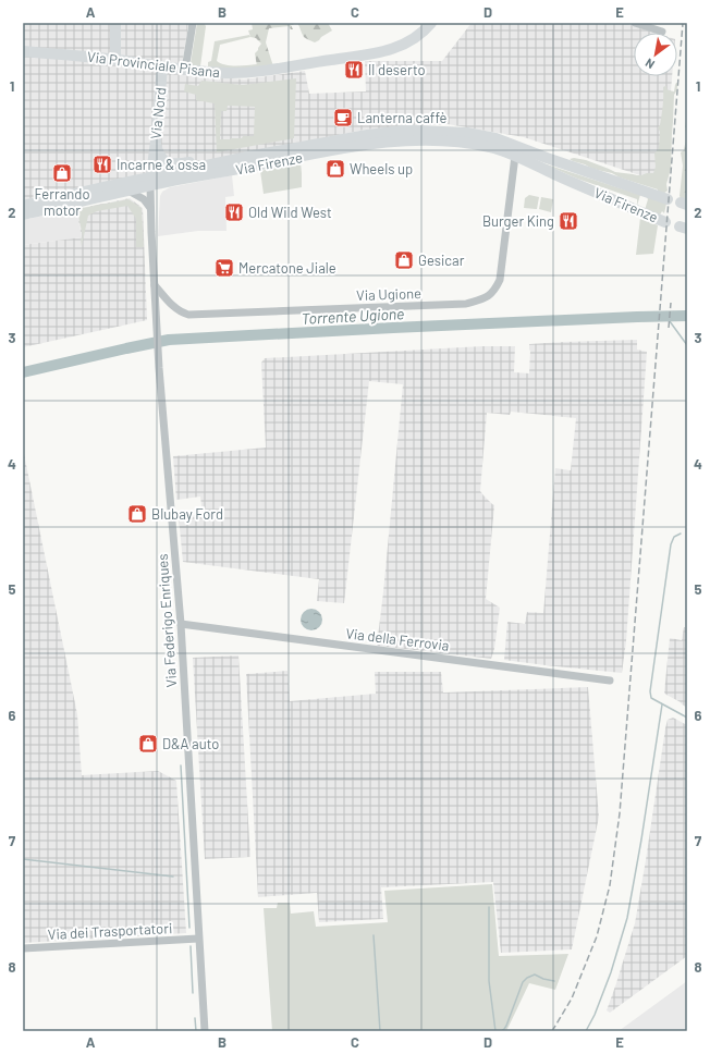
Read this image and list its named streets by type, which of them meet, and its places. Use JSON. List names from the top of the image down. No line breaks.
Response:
{"streets":{"main road":["Via Provinciale Pisana","Via Nord","Via Firenze"],"street":["Via Ugione","Via Federigo Enriques","Via della Ferrovia","Via dei Trasportatori"]},"crossings":[["Via Provinciale Pisana","Via Nord"],["Via Nord","Via Firenze"],["Via Nord","Via Federigo Enriques"],["Via Firenze","Via Ugione"],["Via Firenze","Via Federigo Enriques"],["Via Ugione","Via Federigo Enriques"],["Via Federigo Enriques","Via della Ferrovia"],["Via Federigo Enriques","Via dei Trasportatori"]],"water":["Torrente Ugione"],"places":{"restaurant":["Il deserto","Incarne & ossa","Old Wild West","Burger King"],"cafe":["Lanterna caffè"],"shop":["Wheels up","Ferrando motor","Gesicar","Blubay Ford","D&A auto"],"supermarket":["Mercatone Jiale"]},"north":"bottom left","grid":{"columns":["A","B","C","D","E"],"rows":["1","2","3","4","5","6","7","8"]}}
